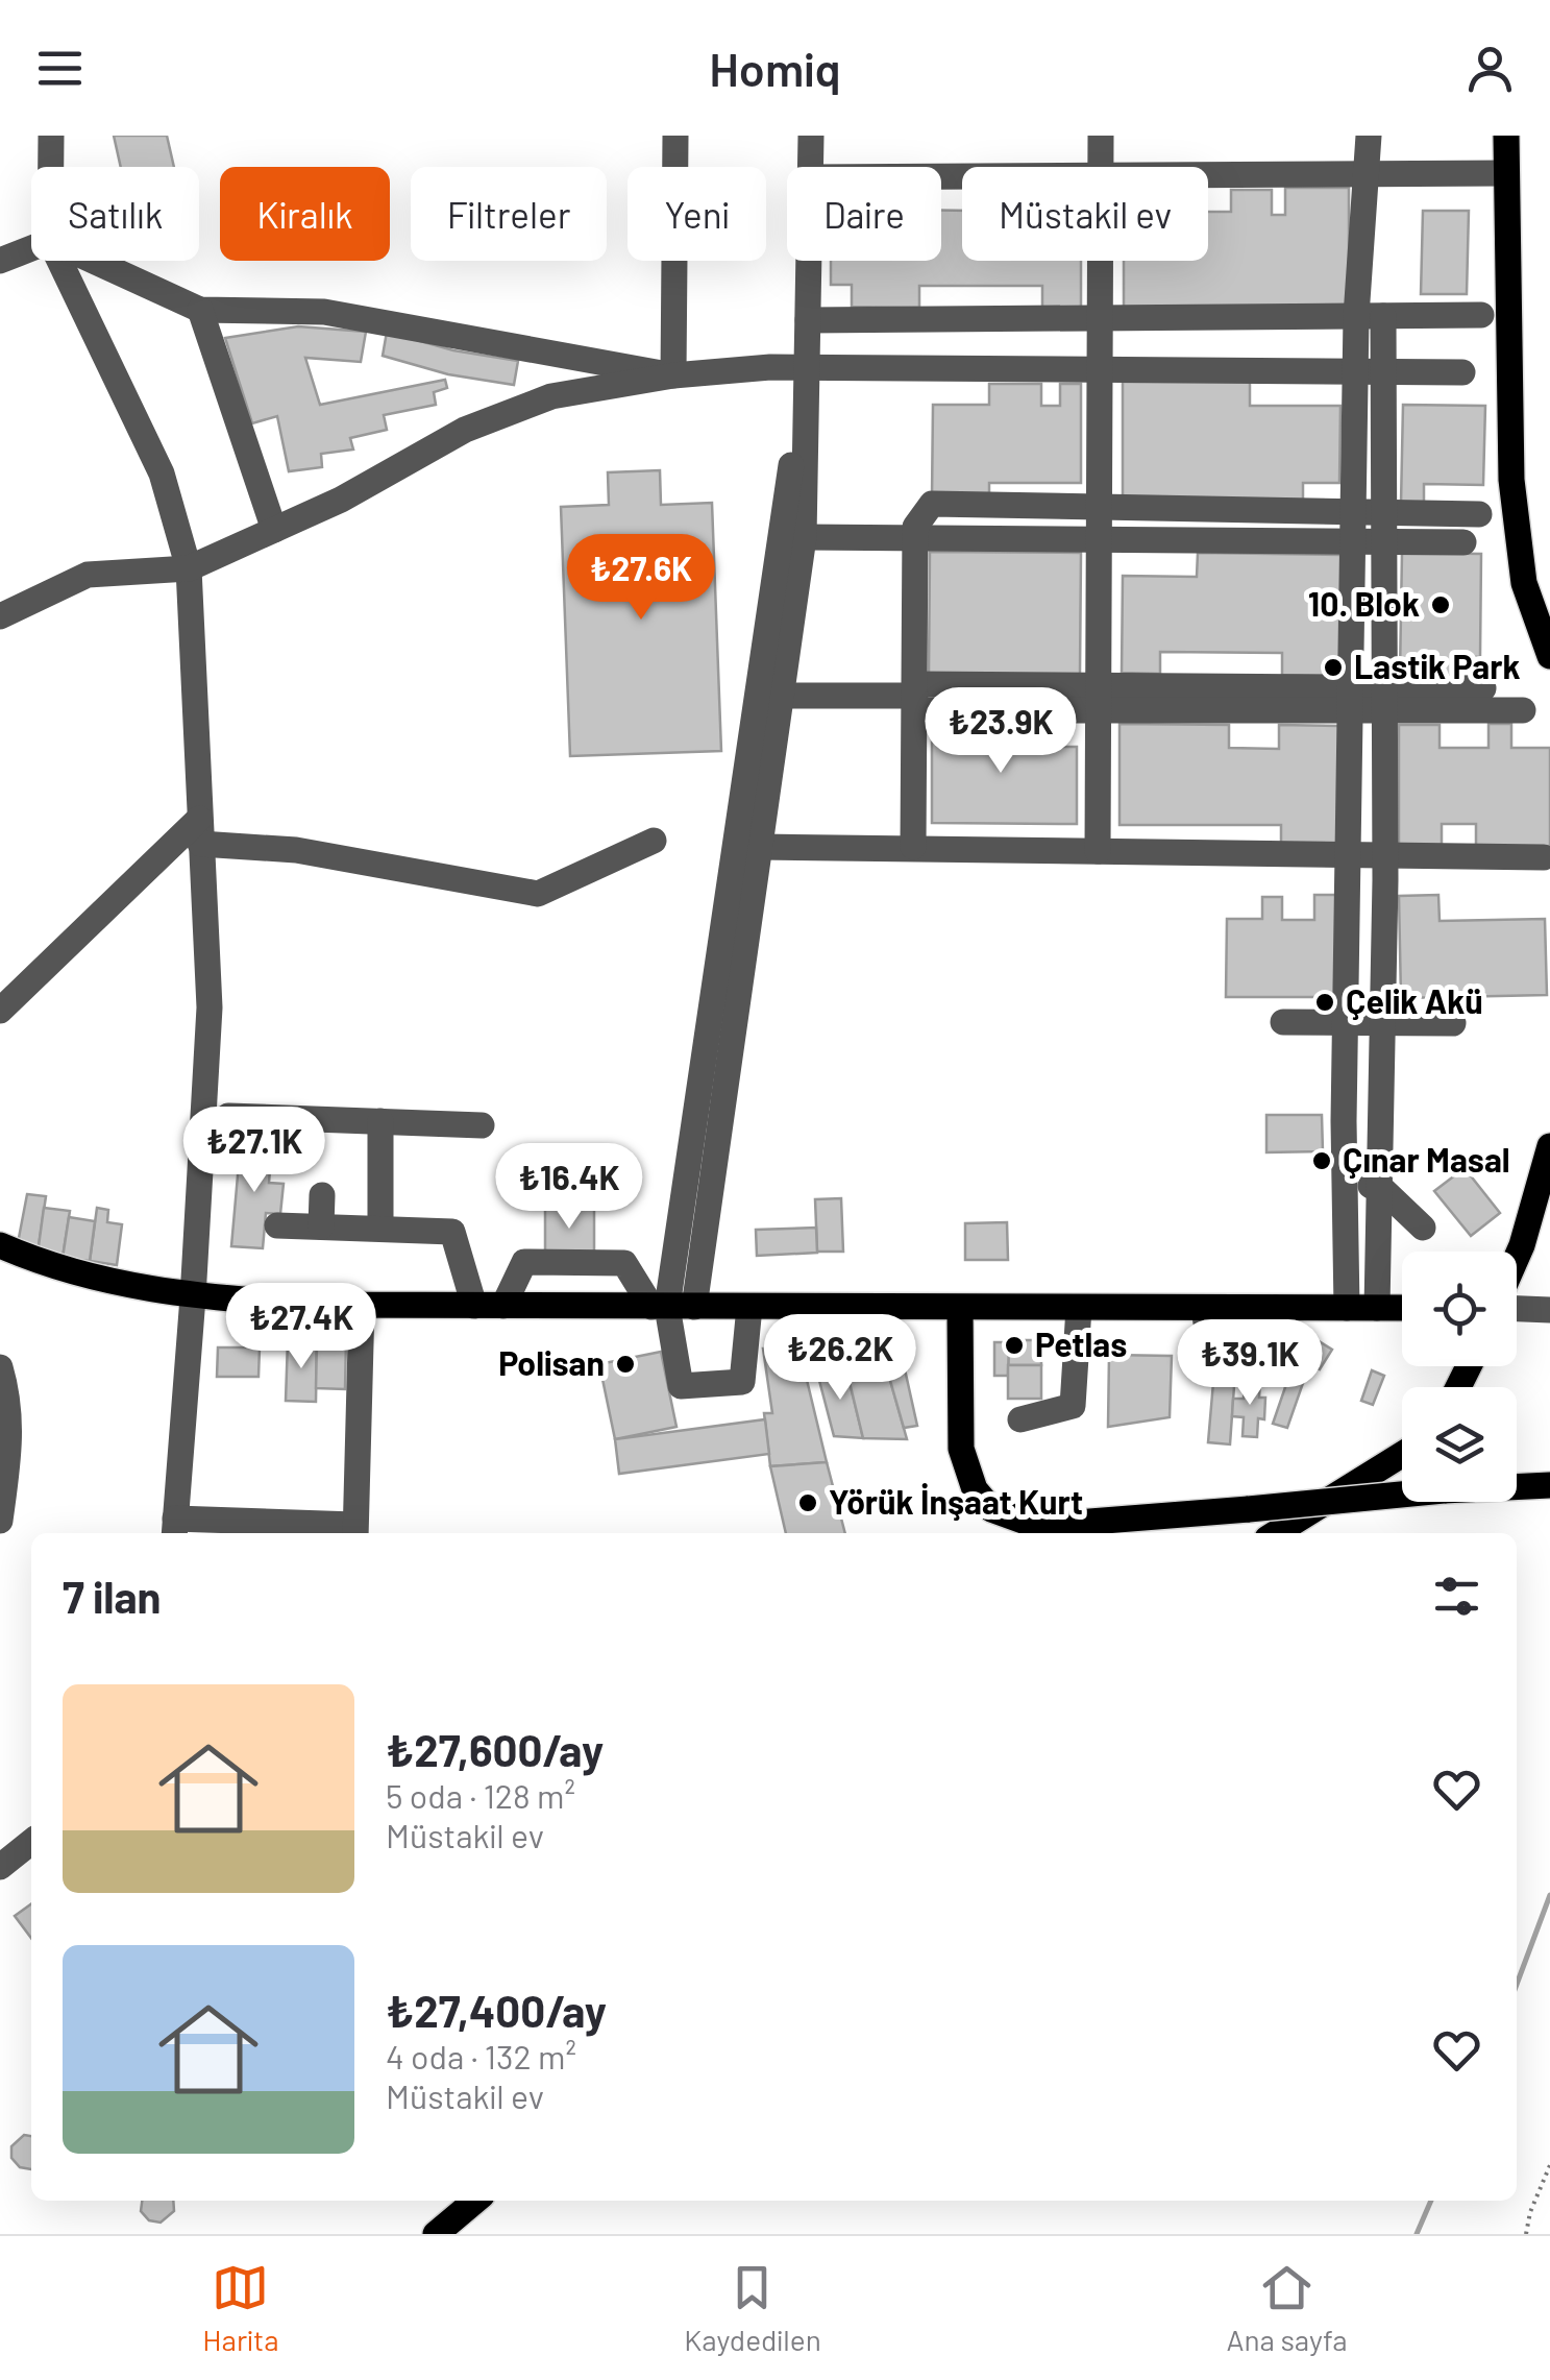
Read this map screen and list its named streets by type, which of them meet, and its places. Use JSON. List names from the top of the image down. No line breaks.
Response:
{"places":["10. Blok","Lastik Park","Çelik Akü","Çınar Masal","Petlas","Polisan","Yörük İnşaat Kurt"],"page":{"header":"Homiq","chip":["Satılık","Kiralık","Filtreler","Yeni","Daire","Müstakil ev"],"price":["₺27.6K","₺23.9K","₺27.1K","₺16.4K","₺27.4K","₺26.2K","₺39.1K"],"heading":"7 ilan","list":[{"name":"₺27,600/ay","note":"5 oda · 128 m² · Müstakil ev"},{"name":"₺27,400/ay","note":"4 oda · 132 m² · Müstakil ev"}],"tabs":["Harita","Kaydedilen","Ana sayfa"]}}
